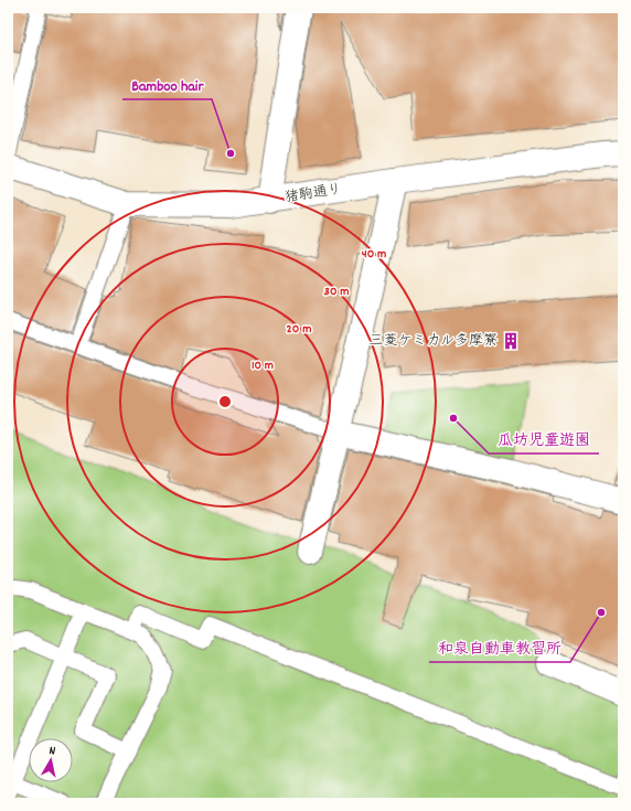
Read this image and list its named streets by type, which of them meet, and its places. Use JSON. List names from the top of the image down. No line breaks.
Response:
{"streets":{"street":["猪駒通り"]},"places":{"other":["Bamboo hair","瓜坊児童遊園","和泉自動車教習所"],"building":["三菱ケミカル多摩寮"]},"north":"top","rings":["40 m","30 m","20 m","10 m"]}
